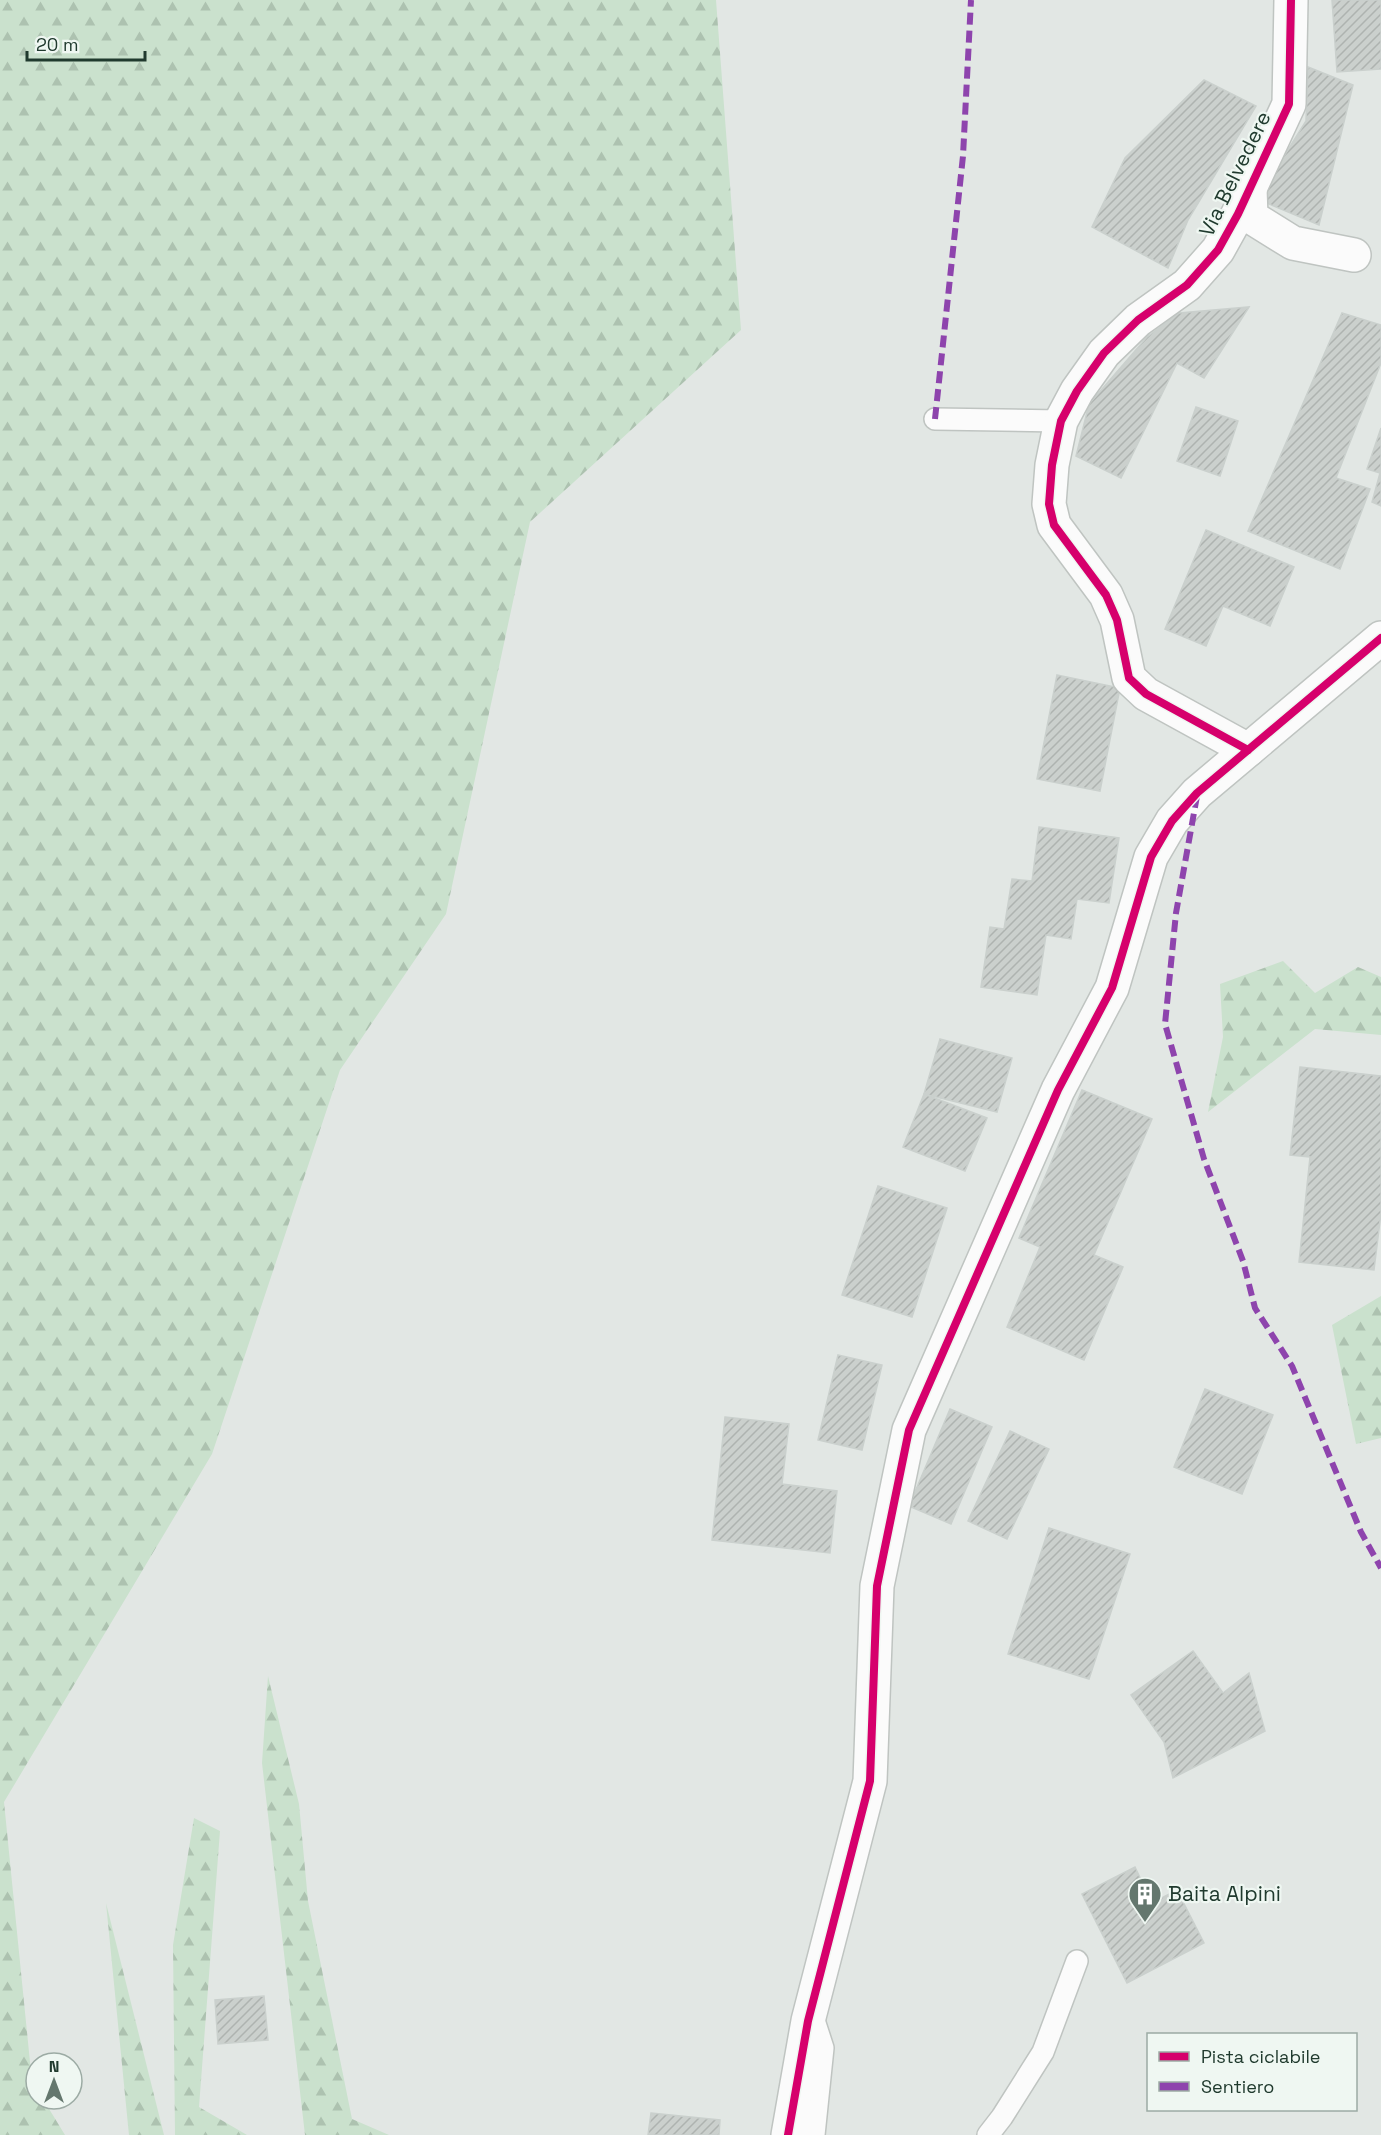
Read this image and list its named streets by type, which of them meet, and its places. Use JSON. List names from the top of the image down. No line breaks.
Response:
{"streets":{"street":["Via Belvedere"]},"places":{"building":["Baita Alpini"]},"legend":["Pista ciclabile","Sentiero"],"scale_bar":"20 m","north":"top"}
